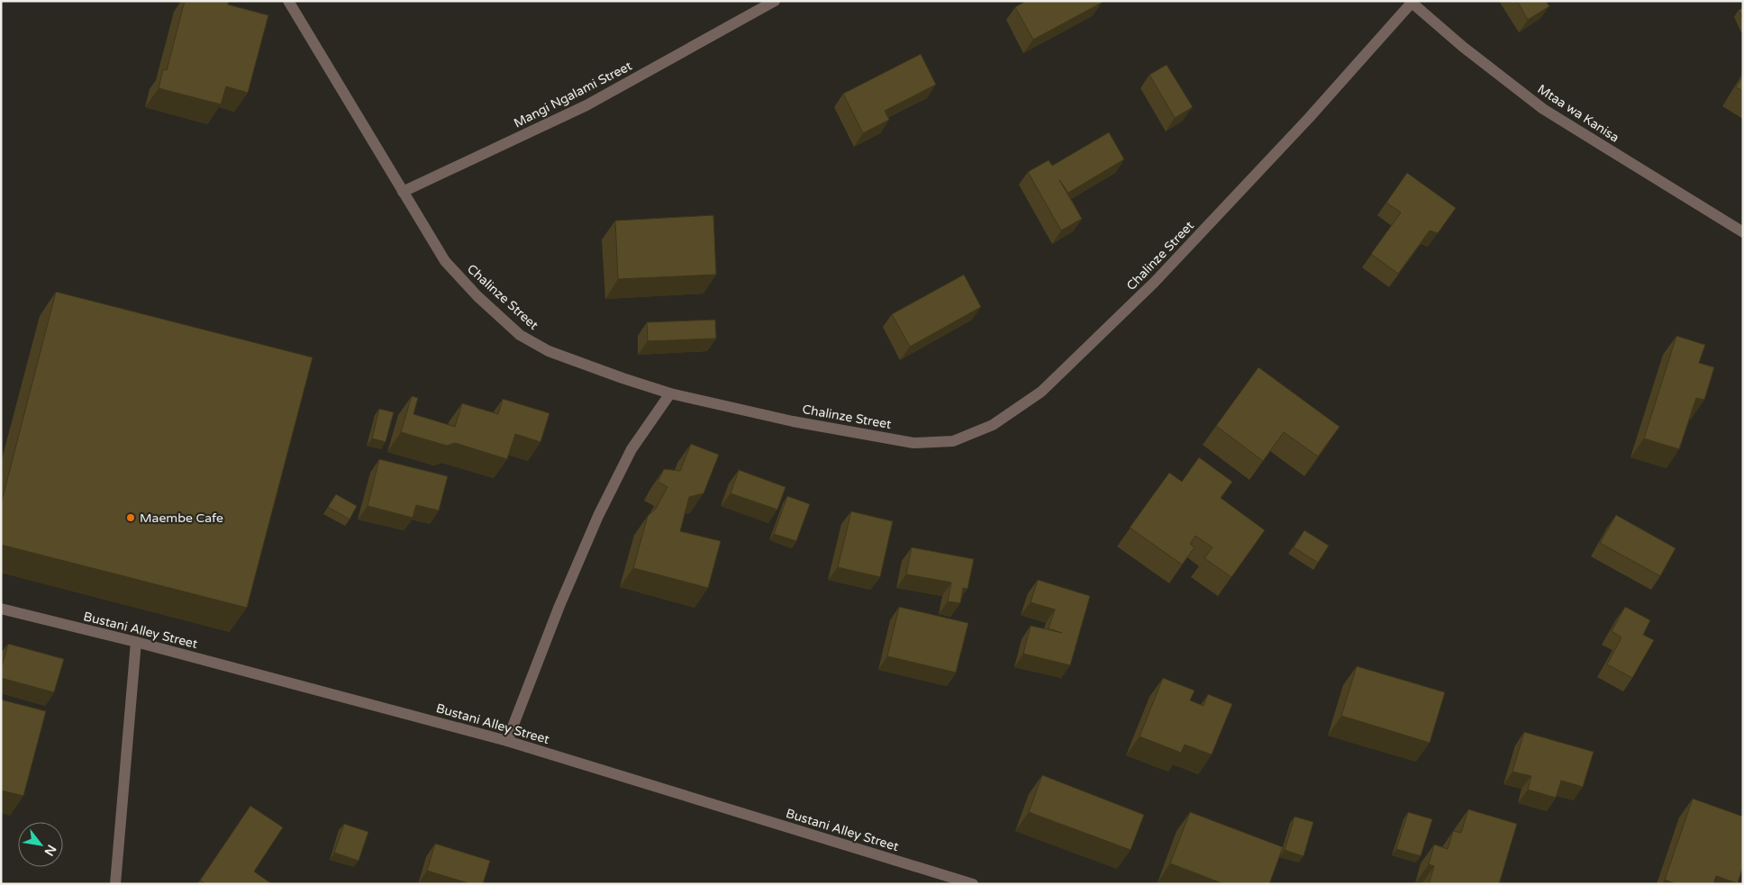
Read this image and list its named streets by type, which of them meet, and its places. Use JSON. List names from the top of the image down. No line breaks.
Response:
{"streets":{"street":["Mangi Ngalami Street","Mtaa wa Kanisa","Chalinze Street","Bustani Alley Street"]},"crossings":[["Mangi Ngalami Street","Chalinze Street"],["Mtaa wa Kanisa","Chalinze Street"]],"places":["Maembe Cafe"],"north":"bottom right"}
